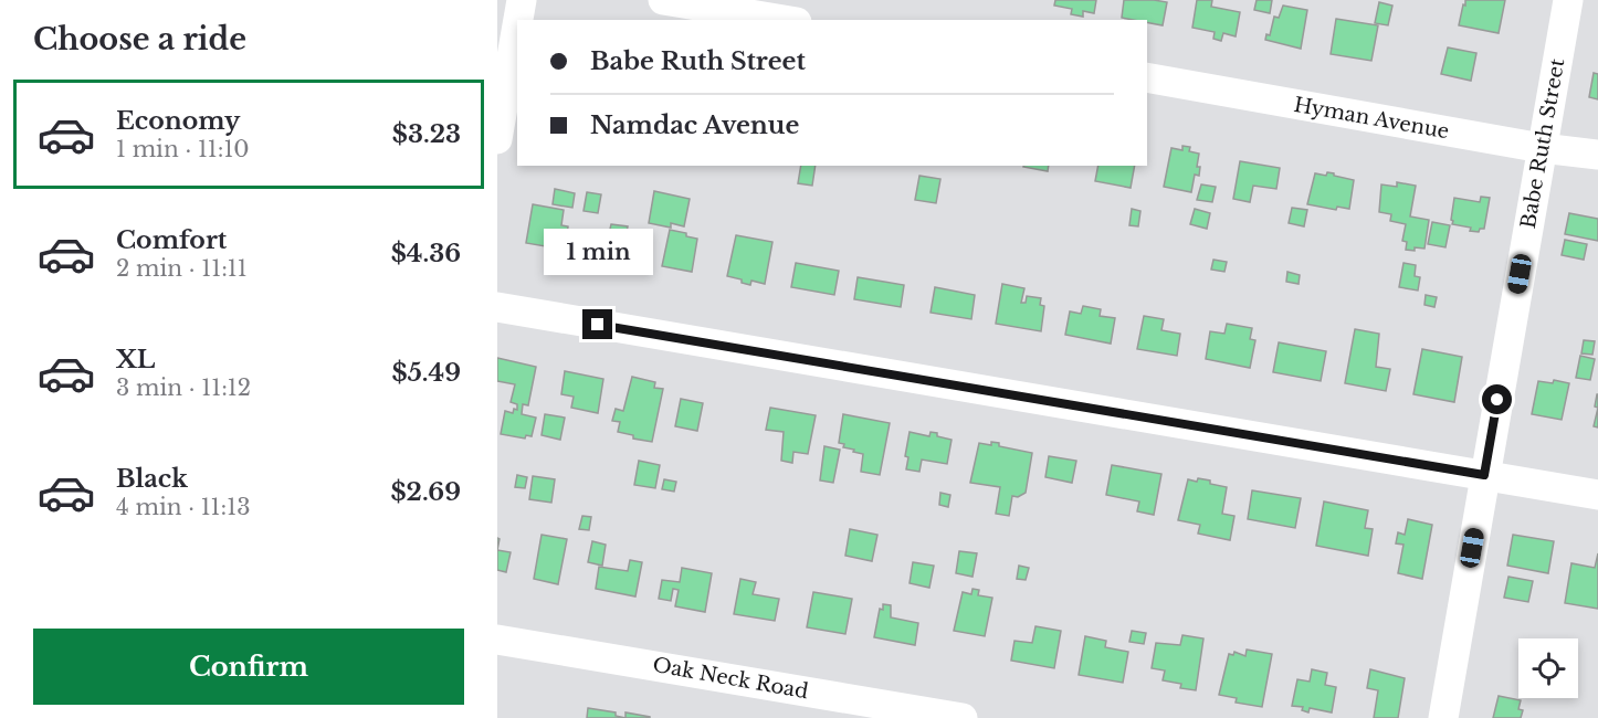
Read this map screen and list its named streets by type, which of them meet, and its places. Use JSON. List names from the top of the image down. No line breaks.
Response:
{"streets":{"street":["Hyman Avenue","Babe Ruth Street","Oak Neck Road"]},"crossings":[["Hyman Avenue","Babe Ruth Street"]],"page":{"heading":"Choose a ride","banner":["Babe Ruth Street","Namdac Avenue"],"list":[{"name":"Economy","note":"1 min · 11:10","value":"$3.23"},{"name":"Comfort","note":"2 min · 11:11","value":"$4.36"},{"name":"XL","note":"3 min · 11:12","value":"$5.49"},{"name":"Black","note":"4 min · 11:13","value":"$2.69"}],"bubble":"1 min","buttons":"Confirm"}}
